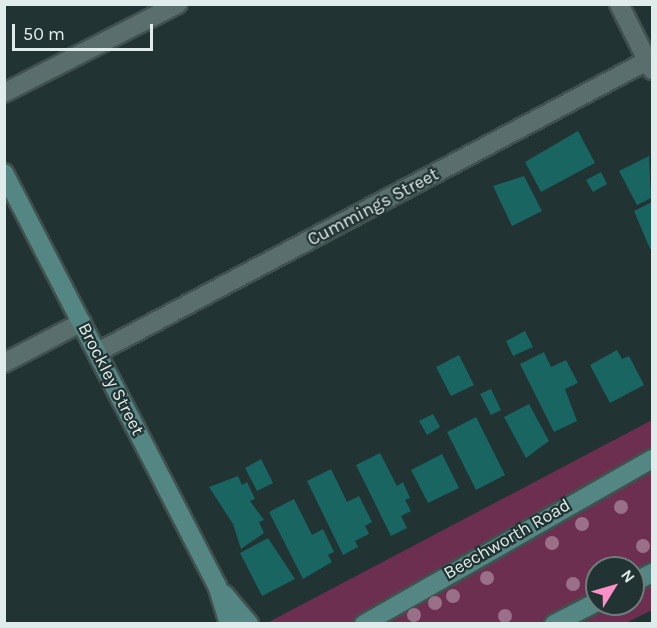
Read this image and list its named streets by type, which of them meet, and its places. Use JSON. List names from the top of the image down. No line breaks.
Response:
{"streets":{"main road":["Brockley Street","Beechworth Road"],"street":["Cummings Street"]},"crossings":[["Cummings Street","Brockley Street"]],"scale_bar":"50 m","north":"top right"}
